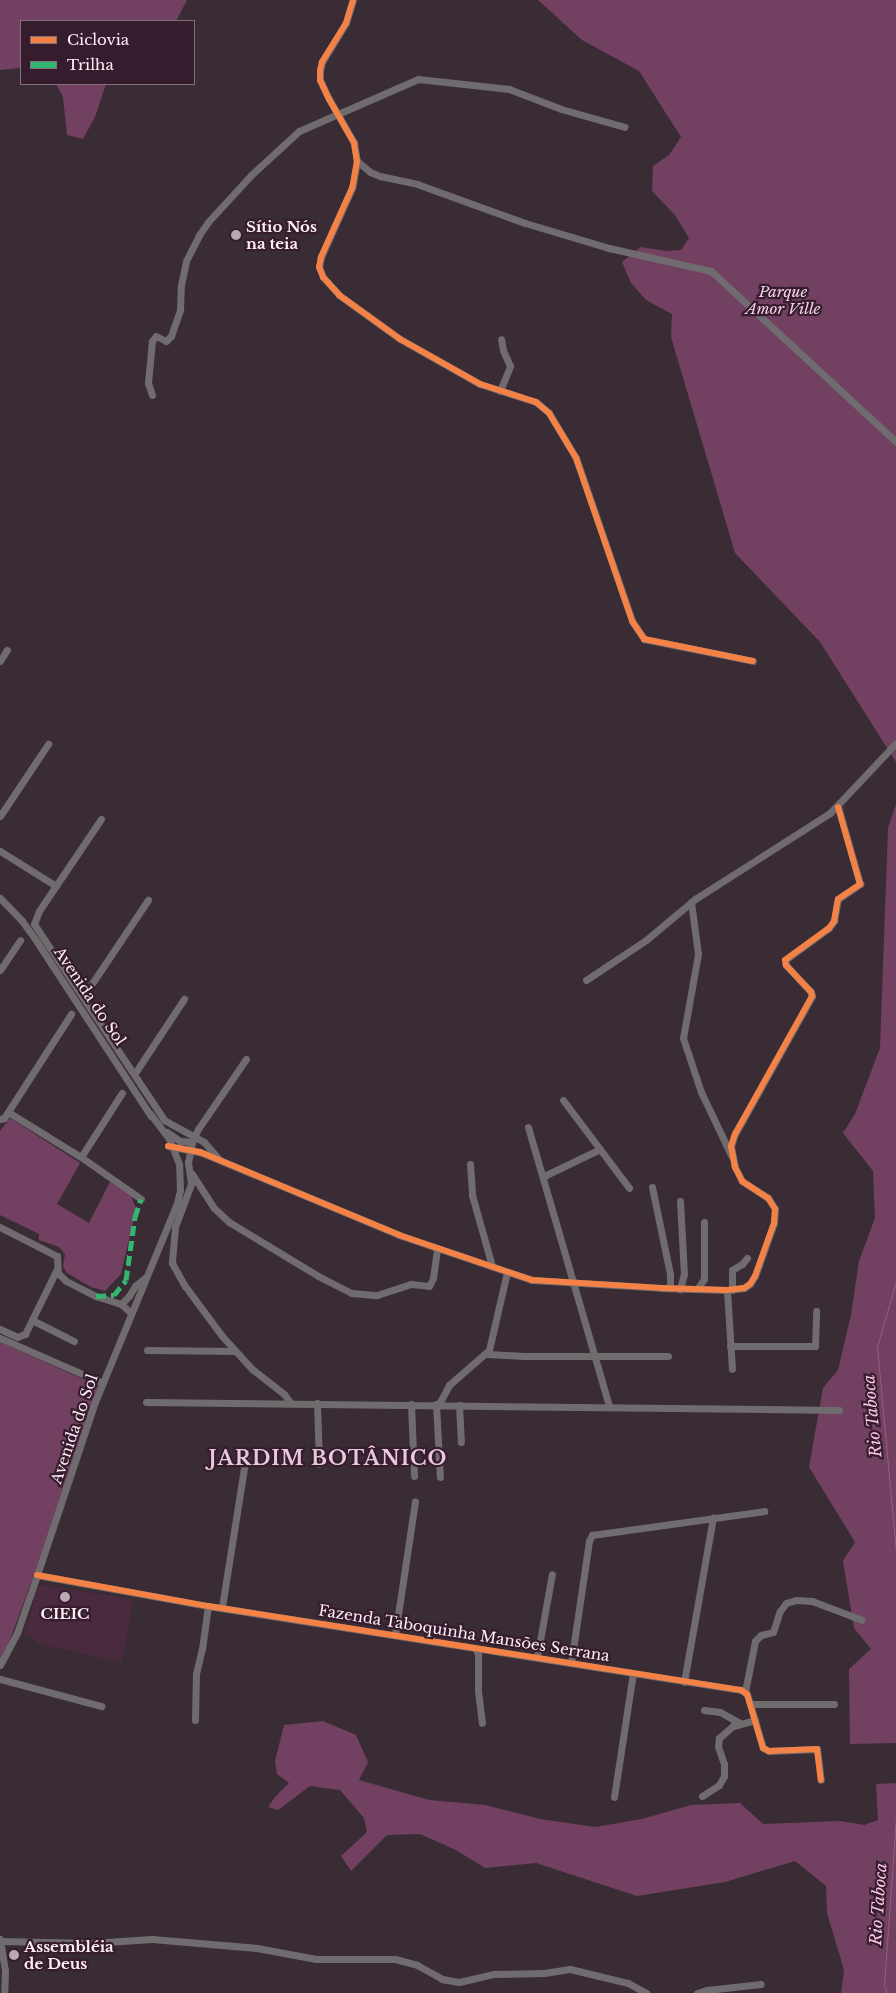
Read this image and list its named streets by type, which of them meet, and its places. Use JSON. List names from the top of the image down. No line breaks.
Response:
{"streets":{"street":["Avenida do Sol","Fazenda Taboquinha Mansões Serrana"]},"crossings":[["Avenida do Sol","Fazenda Taboquinha Mansões Serrana"]],"districts":["JARDIM BOTÂNICO"],"water":["Rio Taboca"],"parks":["Parque Amor Ville"],"places":["Sítio Nós na teia","CIEIC","Assembléia de Deus"],"legend":["Ciclovia","Trilha"]}
